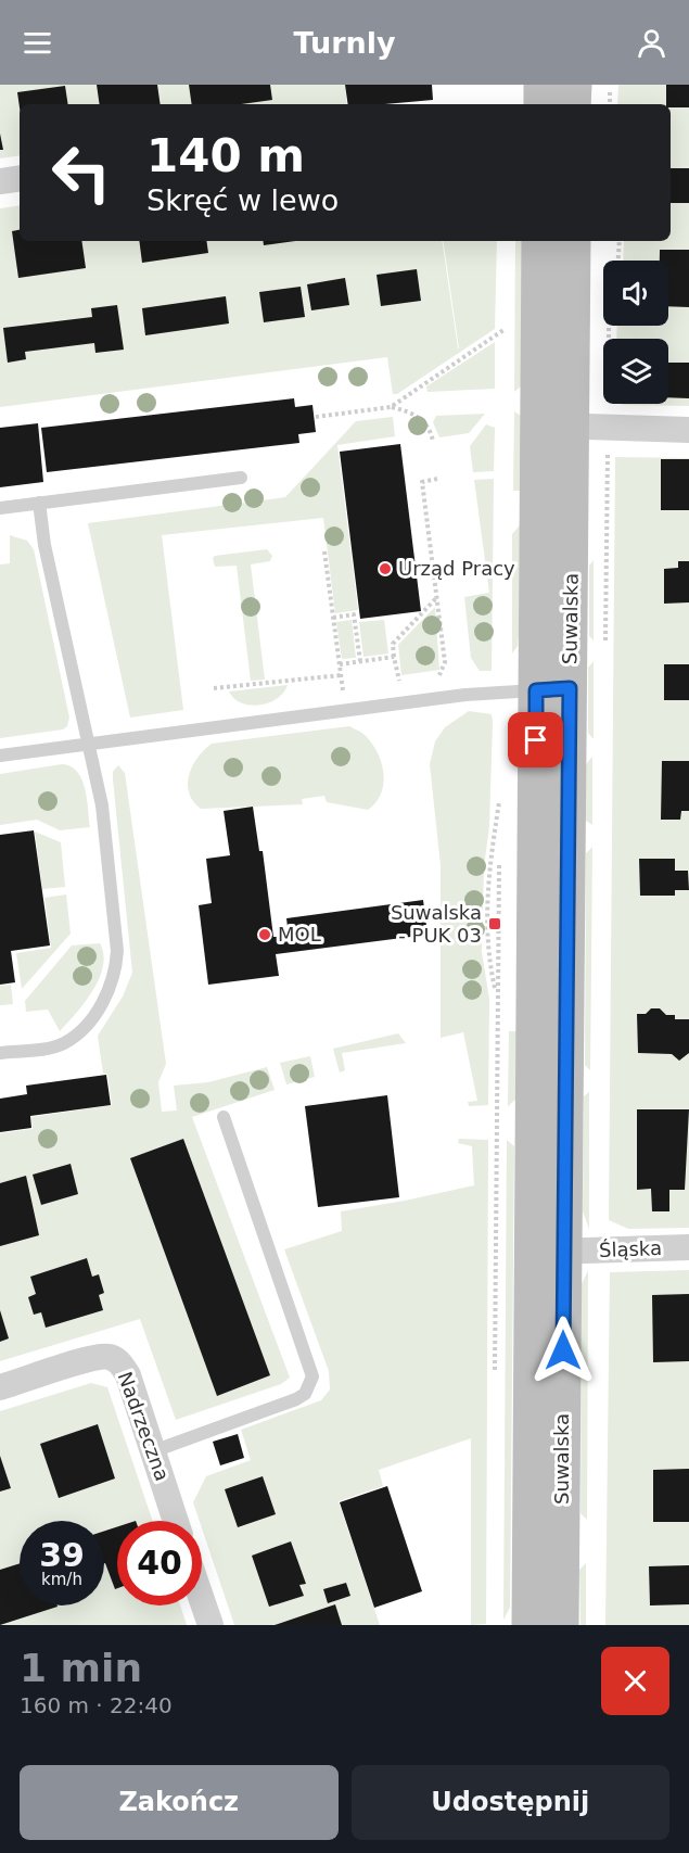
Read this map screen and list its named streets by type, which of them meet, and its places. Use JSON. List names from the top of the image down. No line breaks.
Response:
{"streets":{"street":["Suwalska","Śląska","Nadrzeczna"]},"crossings":[["Suwalska","Śląska"]],"places":{"other":["Urząd Pracy","MOL"],"transit":["Suwalska - PUK 03"]},"page":{"header":"Turnly","turn":["140 m","Skręć w lewo"],"speed":"39 km/h","limit":"40","heading":["1 min","160 m · 22:40"],"buttons":["Zakończ","Udostępnij"]}}
